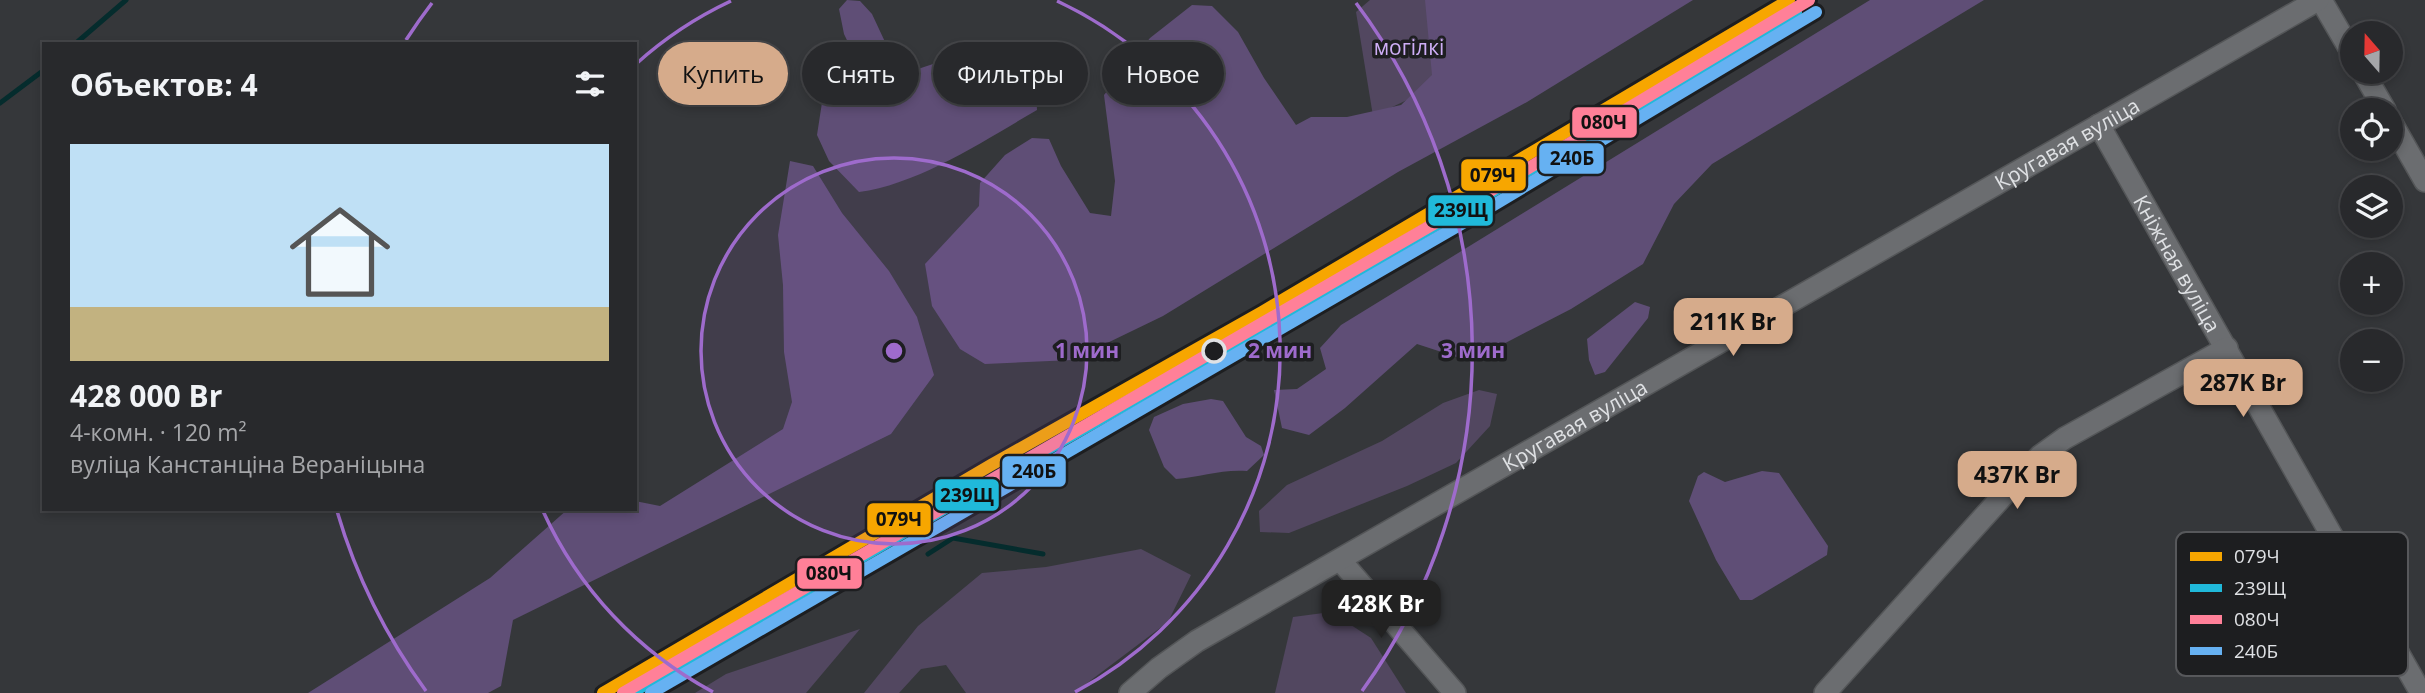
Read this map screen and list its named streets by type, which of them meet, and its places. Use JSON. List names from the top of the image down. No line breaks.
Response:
{"streets":{"street":["Кругавая вуліца","Кніжная вуліца"]},"crossings":[["Кругавая вуліца","Кніжная вуліца"]],"parks":["могілкі"],"lines":["transit line 079Ч","transit line 080Ч","transit line 239Щ","transit line 240Б"],"legend":["079Ч","239Щ","080Ч","240Б"],"north":"top","page":{"map_buttons":["+","−"],"chip":["Купить","Снять","Фильтры","Новое"],"heading":"Объектов: 4","list":[{"name":"428 000 Br","note":"4-комн. · 120 m² · вуліца Канстанціна Вераніцына"}],"price":["211K Br","287K Br","437K Br","428K Br"]},"rings":["1 мин","2 мин","3 мин"]}
